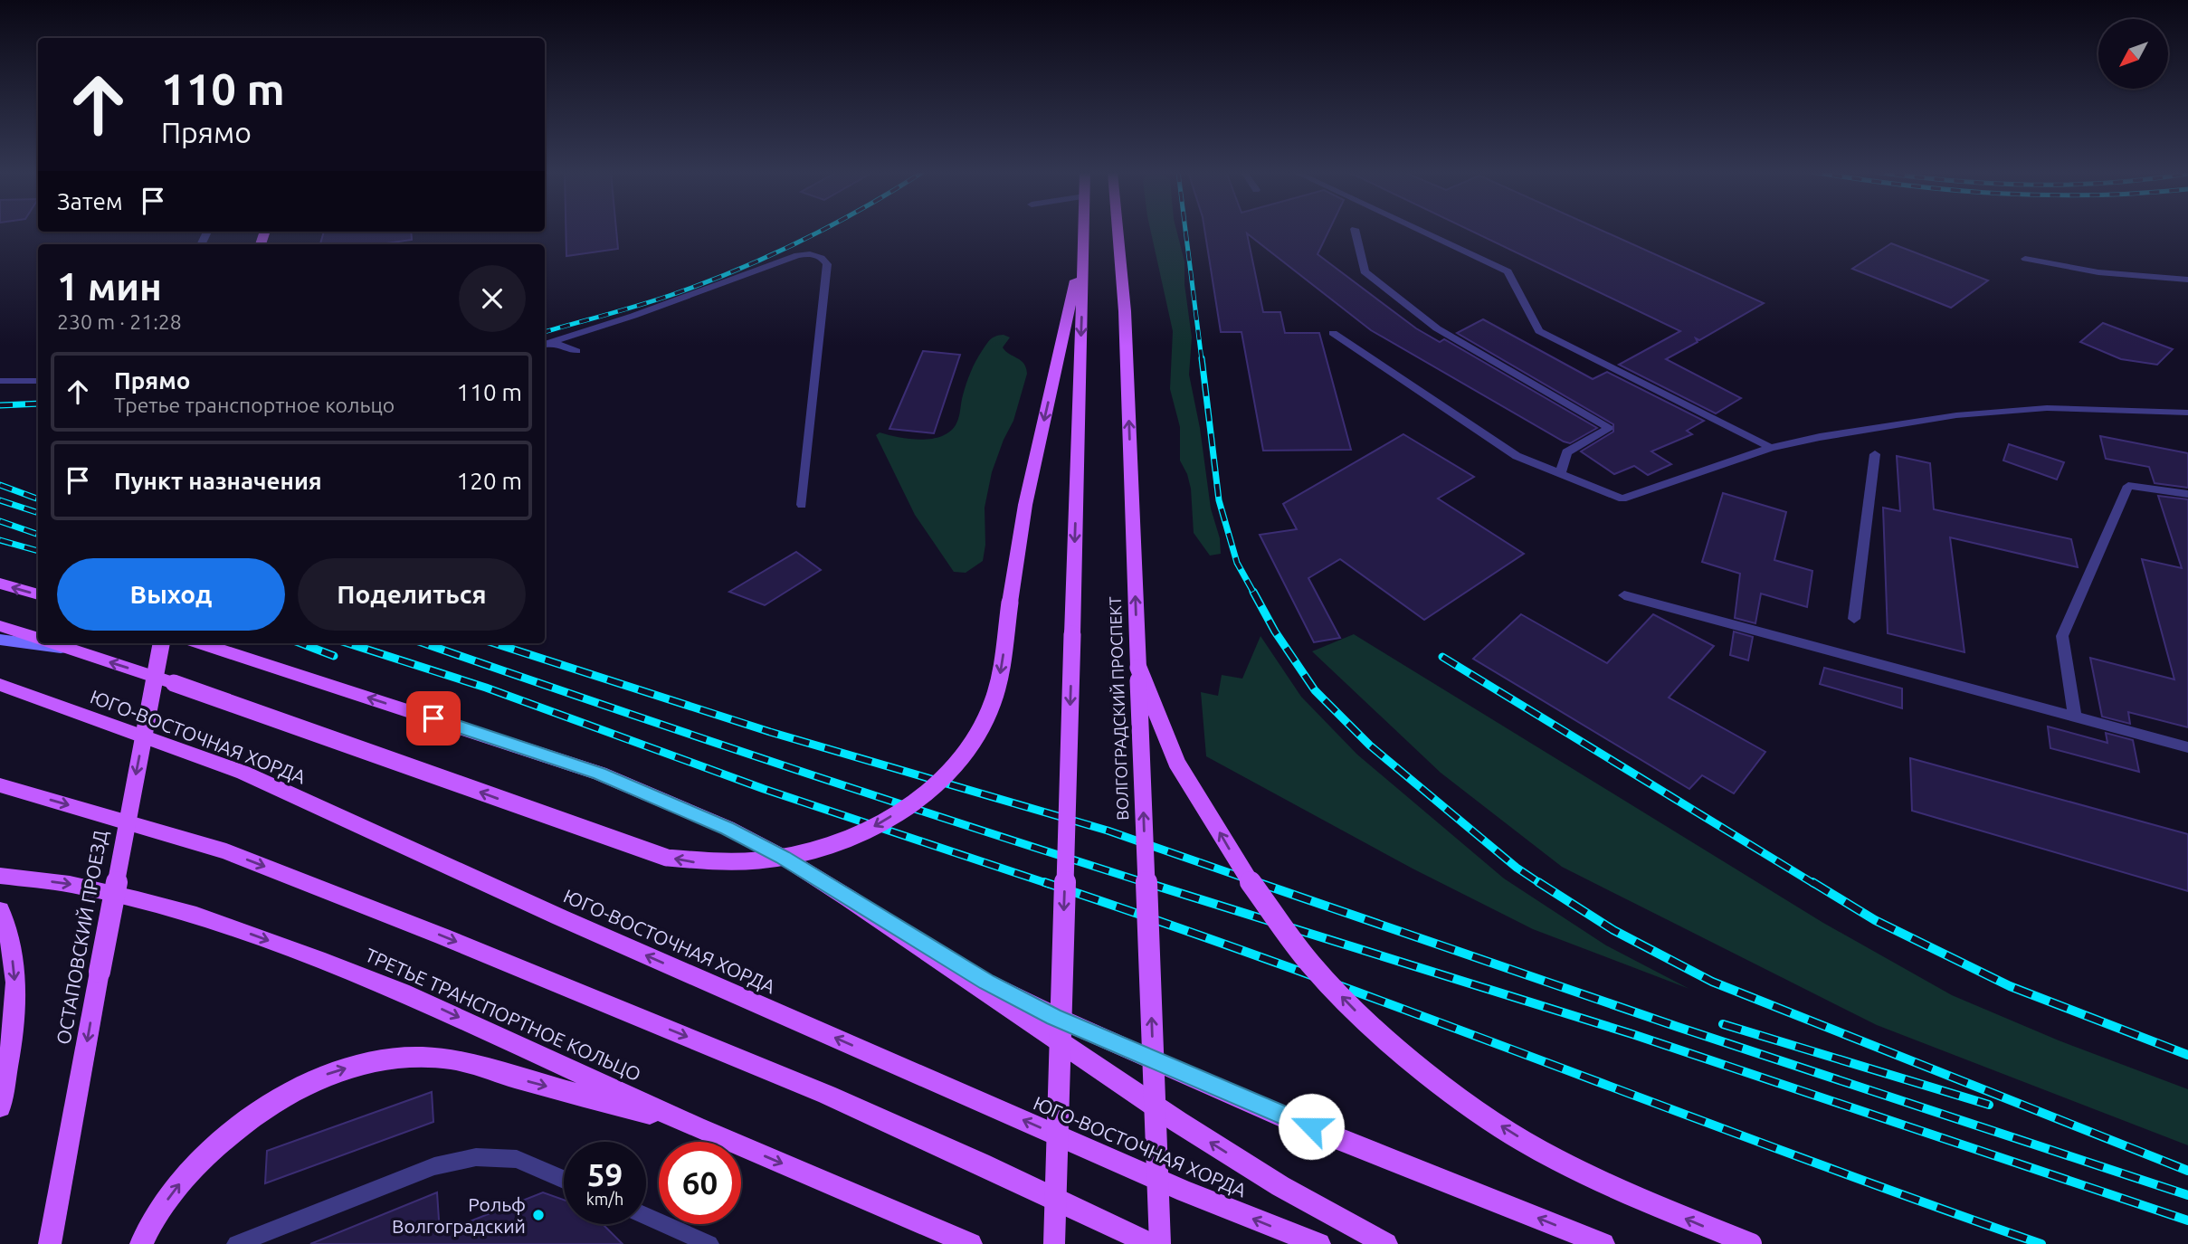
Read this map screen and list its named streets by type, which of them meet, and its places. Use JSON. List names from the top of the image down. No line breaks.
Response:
{"streets":{"main road":["ВОЛГОГРАДСКИЙ ПРОСПЕКТ","ЮГО-ВОСТОЧНАЯ ХОРДА","ОСТАПОВСКИЙ ПРОЕЗД","ТРЕТЬЕ ТРАНСПОРТНОЕ КОЛЬЦО"]},"places":["Рольф Волгоградский"],"north":"bottom left","page":{"turn":["110 m","Прямо"],"then":"Затем","heading":["1 мин","230 m · 21:28"],"list":[{"name":"Прямо","note":"Третье транспортное кольцо","value":"110 m"},{"name":"Пункт назначения","value":"120 m"}],"buttons":["Выход","Поделиться"],"speed":"59 km/h","limit":"60"}}
